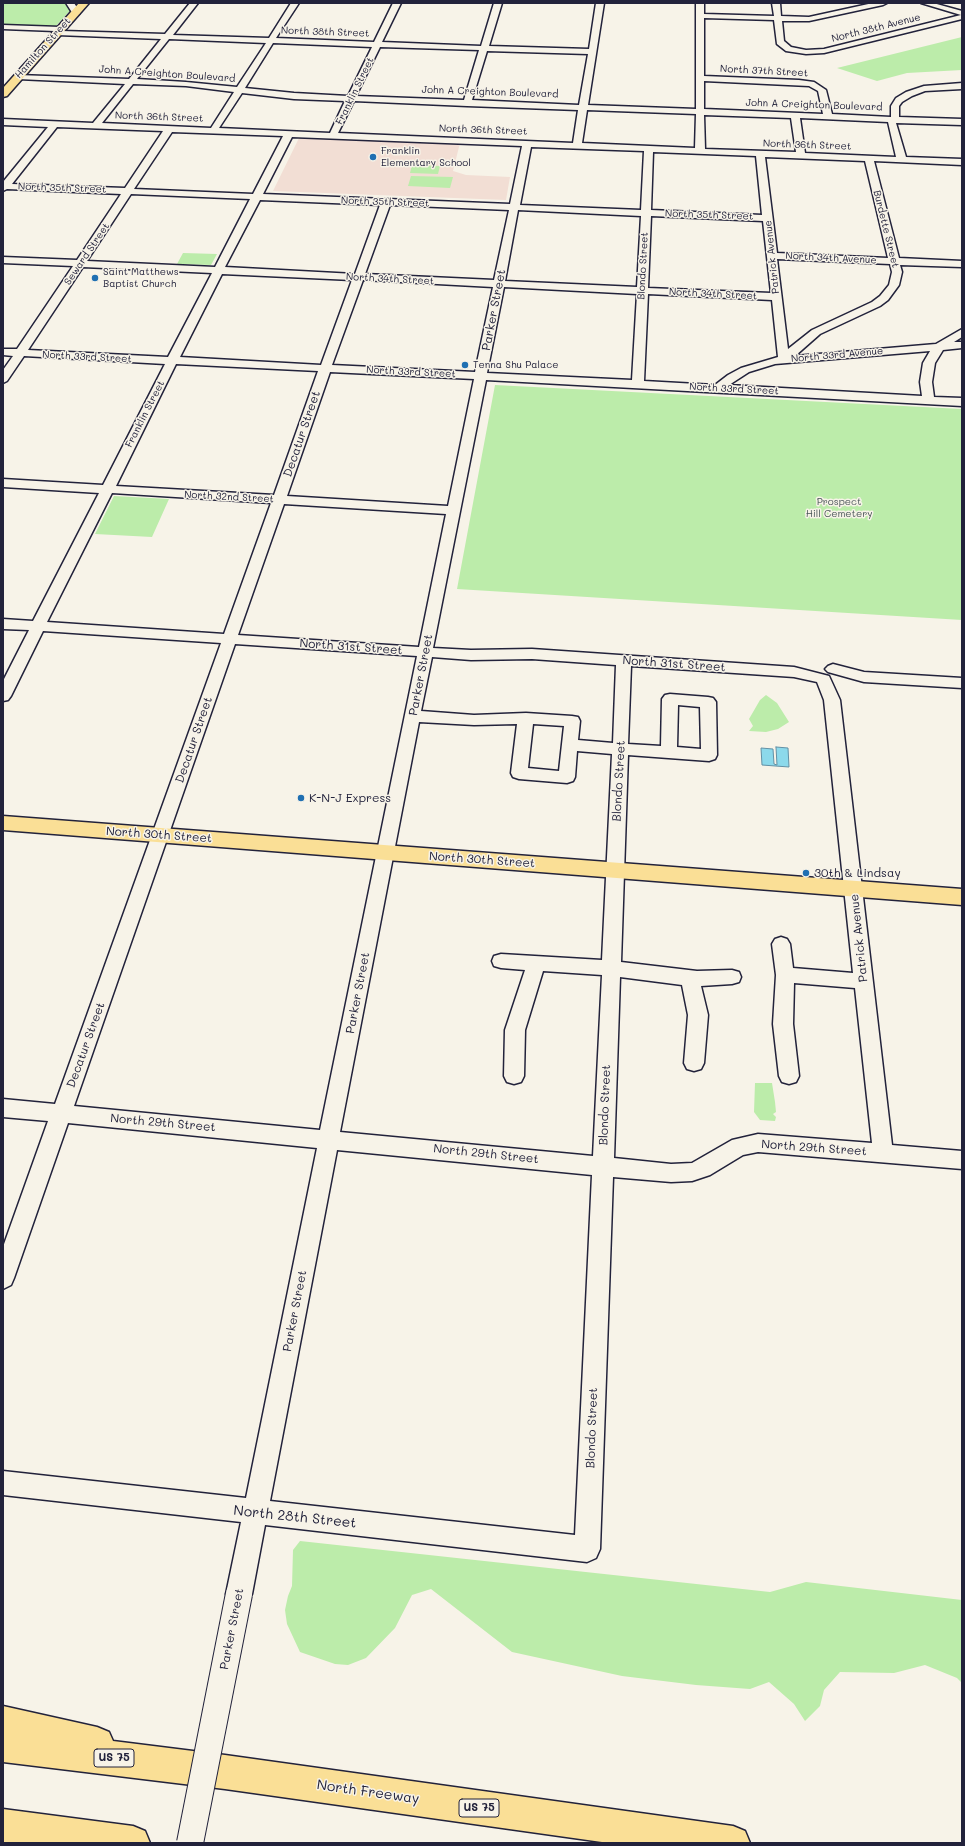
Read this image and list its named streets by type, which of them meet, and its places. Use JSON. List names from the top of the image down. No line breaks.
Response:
{"streets":{"main road":["Hamilton Street","North 30th Street","US 75","North Freeway"],"street":["North 38th Avenue","North 38th Street","North 37th Street","John A Creighton Boulevard","Franklin Street","North 36th Street","North 35th Street","Burdette Street","Seward Street","Patrick Avenue","North 34th Avenue","Blondo Street","North 34th Street","Parker Street","North 33rd Avenue","North 33rd Street","Decatur Street","North 32nd Street","North 31st Street","North 29th Street","North 28th Street"]},"crossings":[["North 38th Street","Hamilton Street"],["North 38th Street","Franklin Street"],["Hamilton Street","John A Creighton Boulevard"],["North 37th Street","John A Creighton Boulevard"],["John A Creighton Boulevard","Franklin Street"],["Franklin Street","North 36th Street"],["Franklin Street","North 35th Street"],["Franklin Street","North 34th Street"],["Franklin Street","North 33rd Street"],["Franklin Street","North 32nd Street"],["Franklin Street","North 31st Street"],["North 36th Street","Burdette Street"],["North 36th Street","Seward Street"],["North 36th Street","Patrick Avenue"],["North 36th Street","Blondo Street"],["North 36th Street","Parker Street"],["North 35th Street","Seward Street"],["North 35th Street","Patrick Avenue"],["North 35th Street","Blondo Street"],["North 35th Street","Parker Street"],["North 35th Street","Decatur Street"],["Burdette Street","Patrick Avenue"],["Burdette Street","North 34th Avenue"],["Burdette Street","North 33rd Avenue"],["Seward Street","North 34th Street"],["Seward Street","North 33rd Street"],["Patrick Avenue","North 34th Avenue"],["Patrick Avenue","North 34th Street"],["Patrick Avenue","North 33rd Avenue"],["Patrick Avenue","North 31st Street"],["Patrick Avenue","North 30th Street"],["Patrick Avenue","North 29th Street"],["Blondo Street","North 34th Street"],["Blondo Street","North 33rd Street"],["Blondo Street","North 31st Street"],["Blondo Street","North 30th Street"],["Blondo Street","North 29th Street"],["Blondo Street","North 28th Street"],["North 34th Street","Parker Street"],["North 34th Street","Decatur Street"],["Parker Street","North 33rd Street"],["Parker Street","North 32nd Street"],["Parker Street","North 31st Street"],["Parker Street","North 30th Street"],["Parker Street","North 29th Street"],["Parker Street","North 28th Street"],["North 33rd Avenue","North 33rd Street"],["North 33rd Street","Decatur Street"],["Decatur Street","North 32nd Street"],["Decatur Street","North 31st Street"],["Decatur Street","North 30th Street"],["Decatur Street","North 29th Street"]],"parks":["Prospect Hill Cemetery"],"places":["Franklin Elementary School","Saint Matthews Baptist Church","Tenna Shu Palace","K-N-J Express","30th & Lindsay"]}
